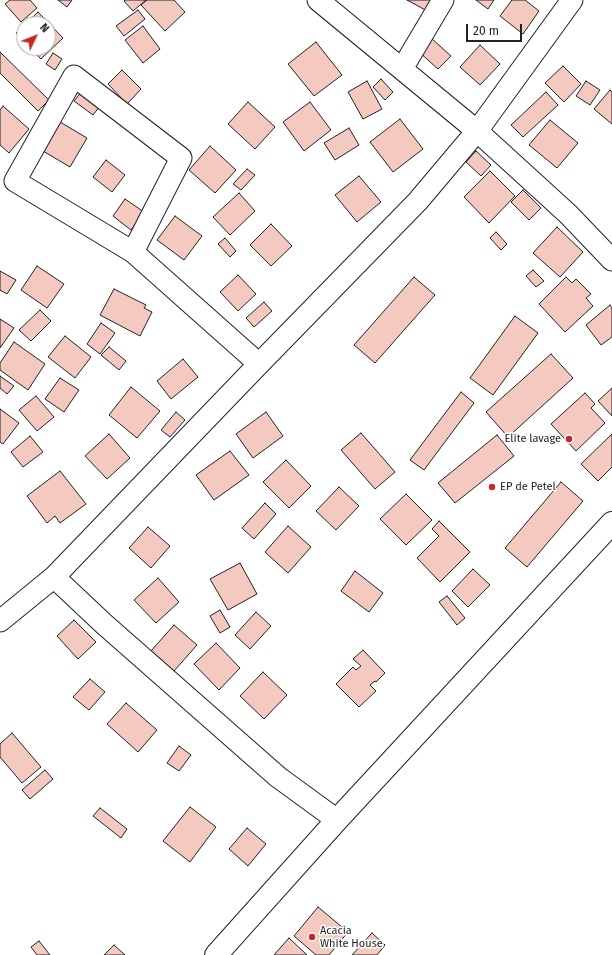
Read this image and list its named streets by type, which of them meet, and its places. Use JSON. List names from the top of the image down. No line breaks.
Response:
{"places":["Elite lavage","EP de Petel","Acacia White House"],"scale_bar":"20 m","north":"top right"}
